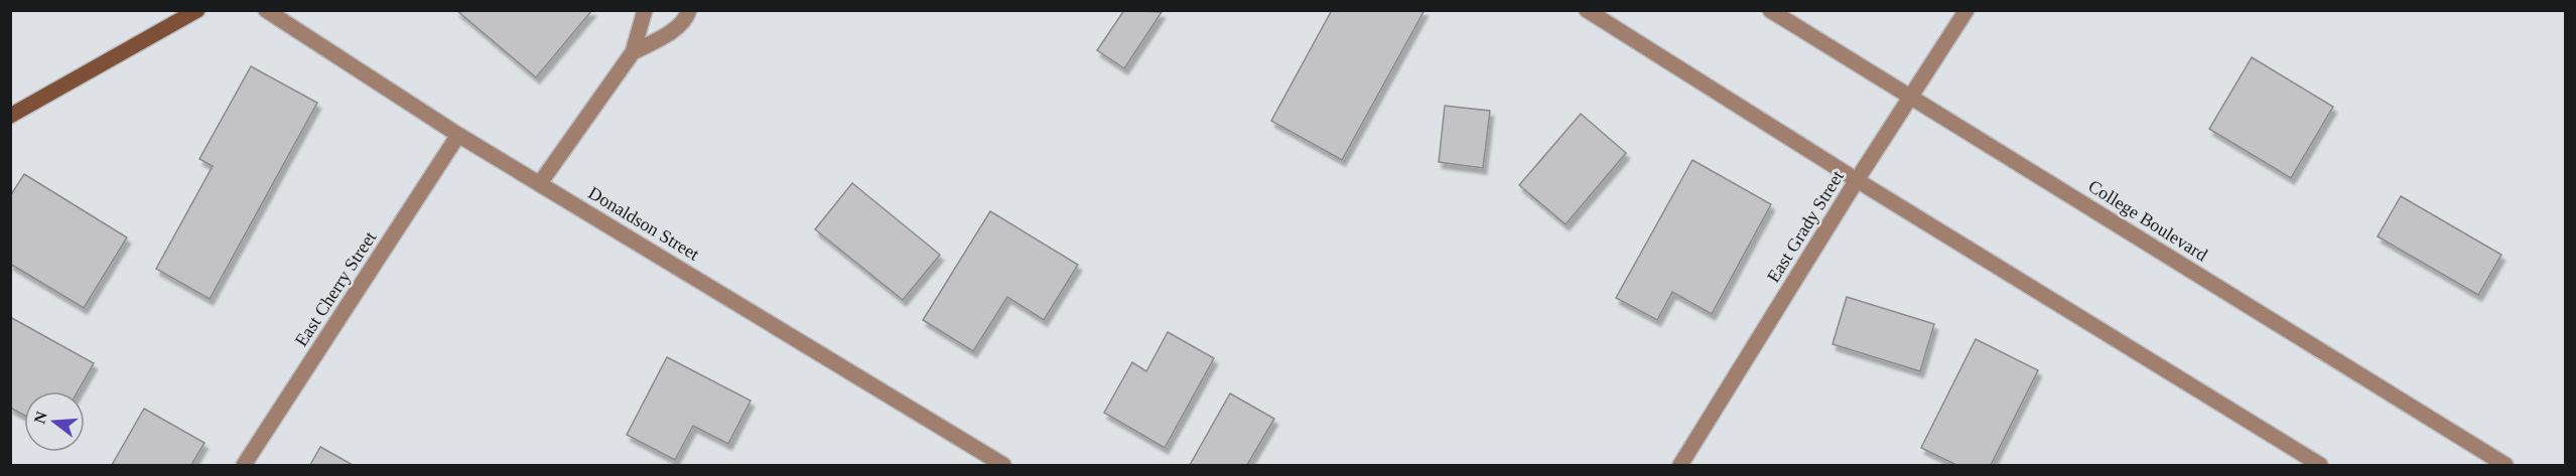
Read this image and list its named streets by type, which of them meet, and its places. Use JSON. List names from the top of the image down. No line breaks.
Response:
{"streets":{"street":["College Boulevard","Donaldson Street","East Grady Street","East Cherry Street"]},"crossings":[["College Boulevard","East Grady Street"],["Donaldson Street","East Cherry Street"]],"north":"left"}
